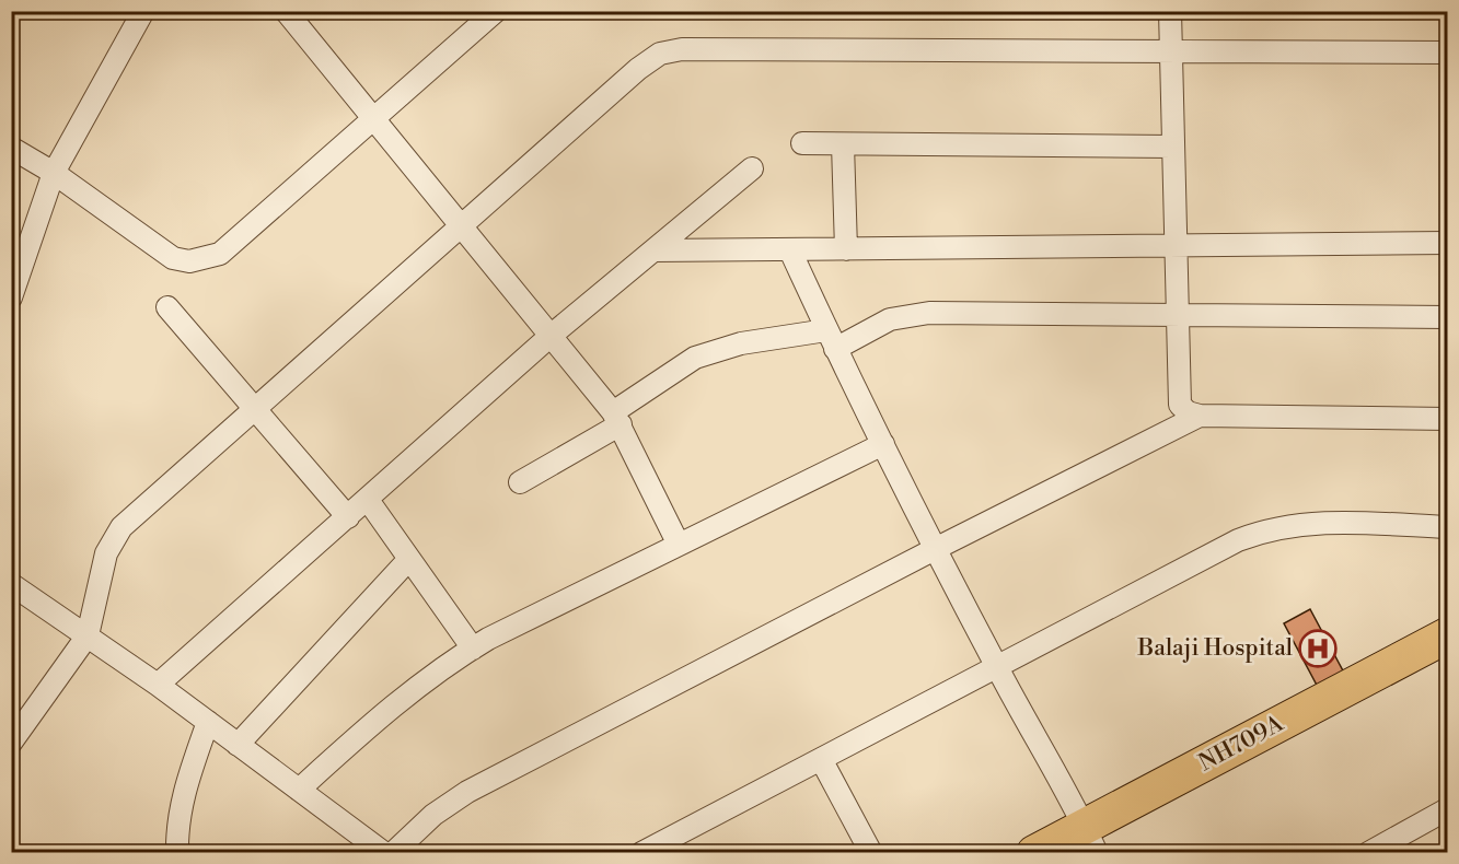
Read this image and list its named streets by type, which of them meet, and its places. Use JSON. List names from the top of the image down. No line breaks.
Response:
{"streets":{"highway":["NH709A"]},"places":{"hospital":["Balaji Hospital"]}}
